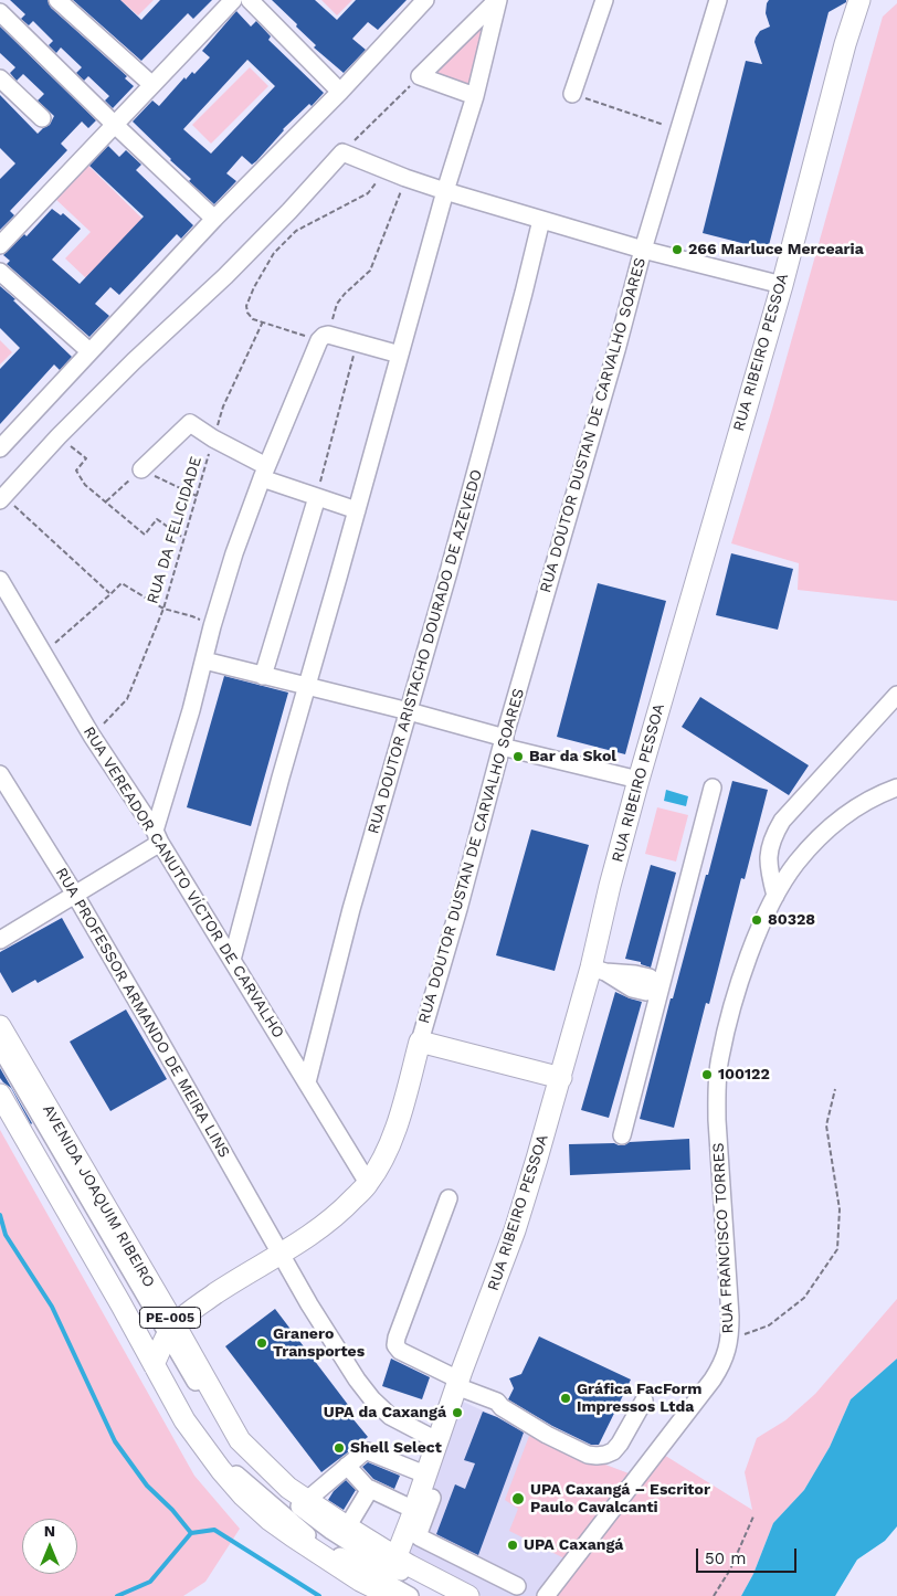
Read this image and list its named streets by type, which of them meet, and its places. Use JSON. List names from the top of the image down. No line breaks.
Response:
{"streets":{"main road":["RUA RIBEIRO PESSOA","RUA DOUTOR DUSTAN DE CARVALHO SOARES","AVENIDA JOAQUIM RIBEIRO","PE-005"],"street":["RUA DOUTOR ARISTACHO DOURADO DE AZEVEDO","RUA VEREADOR CANUTO VÍCTOR DE CARVALHO","RUA PROFESSOR ARMANDO DE MEIRA LINS","RUA FRANCISCO TORRES"],"path":["RUA DA FELICIDADE"]},"crossings":[["RUA RIBEIRO PESSOA","RUA PROFESSOR ARMANDO DE MEIRA LINS"],["RUA RIBEIRO PESSOA","AVENIDA JOAQUIM RIBEIRO"],["RUA DOUTOR DUSTAN DE CARVALHO SOARES","RUA VEREADOR CANUTO VÍCTOR DE CARVALHO"],["RUA DOUTOR DUSTAN DE CARVALHO SOARES","RUA PROFESSOR ARMANDO DE MEIRA LINS"],["RUA DOUTOR DUSTAN DE CARVALHO SOARES","AVENIDA JOAQUIM RIBEIRO"],["RUA DA FELICIDADE","RUA VEREADOR CANUTO VÍCTOR DE CARVALHO"],["RUA DOUTOR ARISTACHO DOURADO DE AZEVEDO","RUA VEREADOR CANUTO VÍCTOR DE CARVALHO"]],"places":["266 Marluce Mercearia","Bar da Skol","80328","100122","Granero Transportes","Gráfica FacForm Impressos Ltda","UPA da Caxangá","Shell Select","UPA Caxangá – Escritor Paulo Cavalcanti","UPA Caxangá"],"scale_bar":"50 m","north":"top"}
